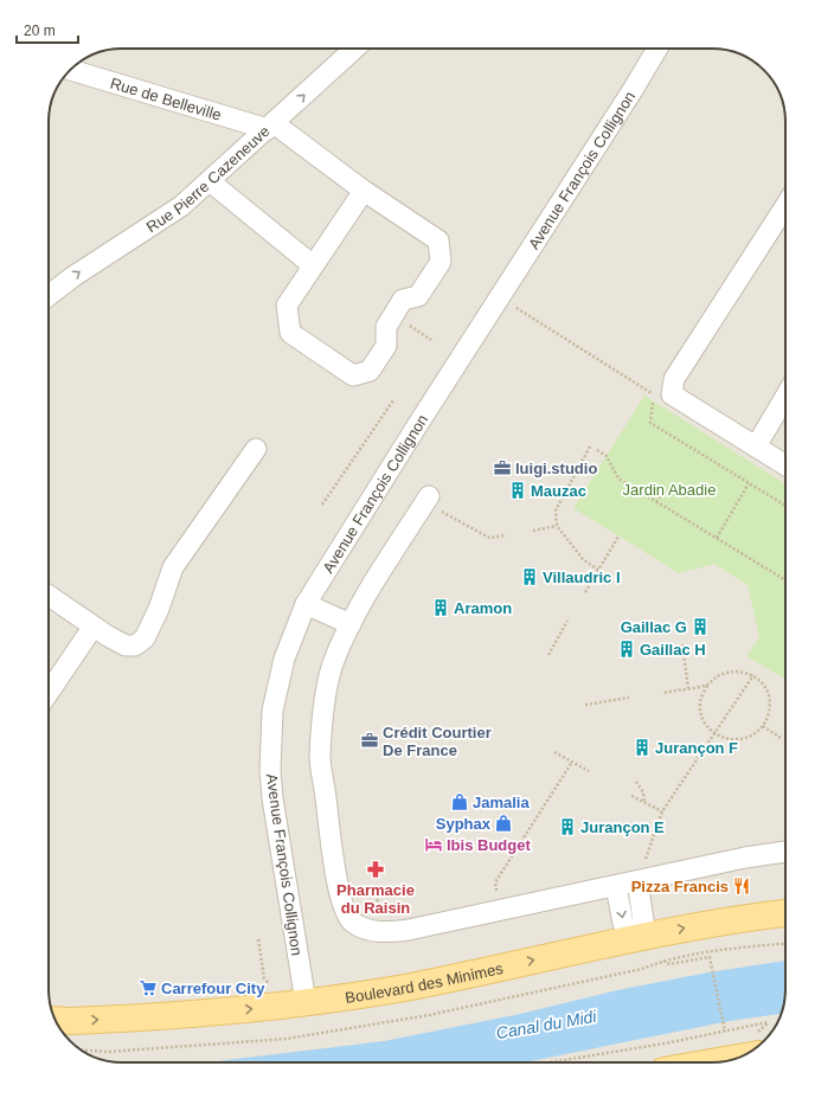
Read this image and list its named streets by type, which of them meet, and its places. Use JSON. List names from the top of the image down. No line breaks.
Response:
{"streets":{"main road":["Boulevard des Minimes"],"street":["Rue de Belleville","Avenue François Collignon","Rue Pierre Cazeneuve"]},"crossings":[["Rue de Belleville","Rue Pierre Cazeneuve"],["Avenue François Collignon","Boulevard des Minimes"]],"one_way":["Rue Pierre Cazeneuve","Boulevard des Minimes"],"water":["Canal du Midi"],"parks":["Jardin Abadie"],"places":{"office":["luigi.studio","Crédit Courtier De France"],"building":["Mauzac","Villaudric I","Aramon","Gaillac G","Gaillac H","Jurançon F","Jurançon E"],"shop":["Jamalia","Syphax"],"hotel":["Ibis Budget"],"pharmacy":["Pharmacie du Raisin"],"restaurant":["Pizza Francis"],"supermarket":["Carrefour City"]},"scale_bar":"20 m"}
